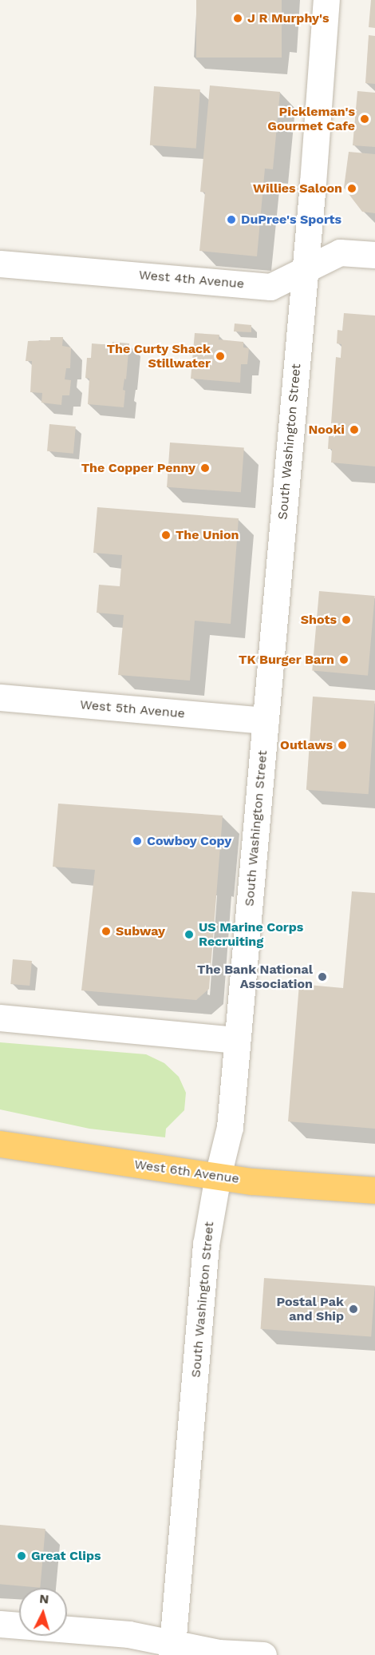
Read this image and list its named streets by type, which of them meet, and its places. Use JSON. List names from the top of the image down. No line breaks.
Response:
{"streets":{"highway":["West 6th Avenue"],"street":["West 4th Avenue","South Washington Street","West 5th Avenue"]},"crossings":[["West 4th Avenue","South Washington Street"],["South Washington Street","West 5th Avenue"],["South Washington Street","West 6th Avenue"]],"places":["J R Murphy's","Pickleman's Gourmet Cafe","Willies Saloon","DuPree's Sports","The Curty Shack Stillwater","Nooki","The Copper Penny","The Union","Shots","TK Burger Barn","Outlaws","Cowboy Copy","Subway","US Marine Corps Recruiting","The Bank National Association","Postal Pak and Ship","Great Clips"],"north":"top"}
